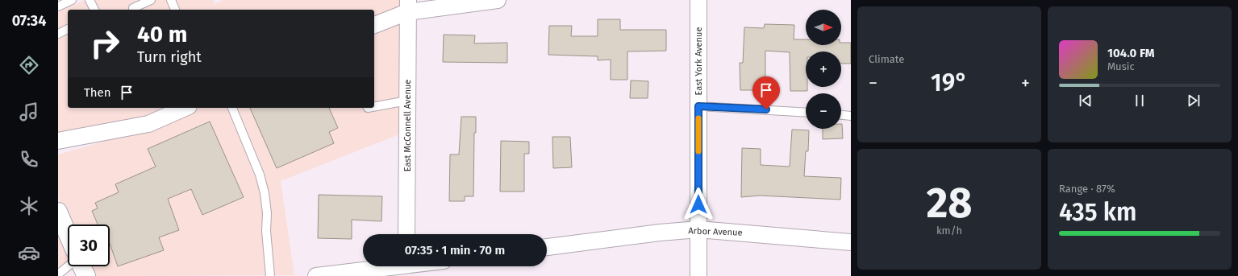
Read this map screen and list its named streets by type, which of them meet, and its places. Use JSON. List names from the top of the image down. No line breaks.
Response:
{"streets":{"street":["East York Avenue","East McConnell Avenue","Arbor Avenue"]},"crossings":[["East York Avenue","Arbor Avenue"]],"north":"right","page":{"tabs":"07:34","tile":["Climate",["28","km/h"],["Range · 87%","435 km"]],"map_buttons":["+","−"],"turn":["40 m","Turn right"],"song":["104.0 FM","Music"],"heat":["−","19°","+"],"then":"Then","limit":"30","trip":"07:35 · 1 min · 70 m"}}
